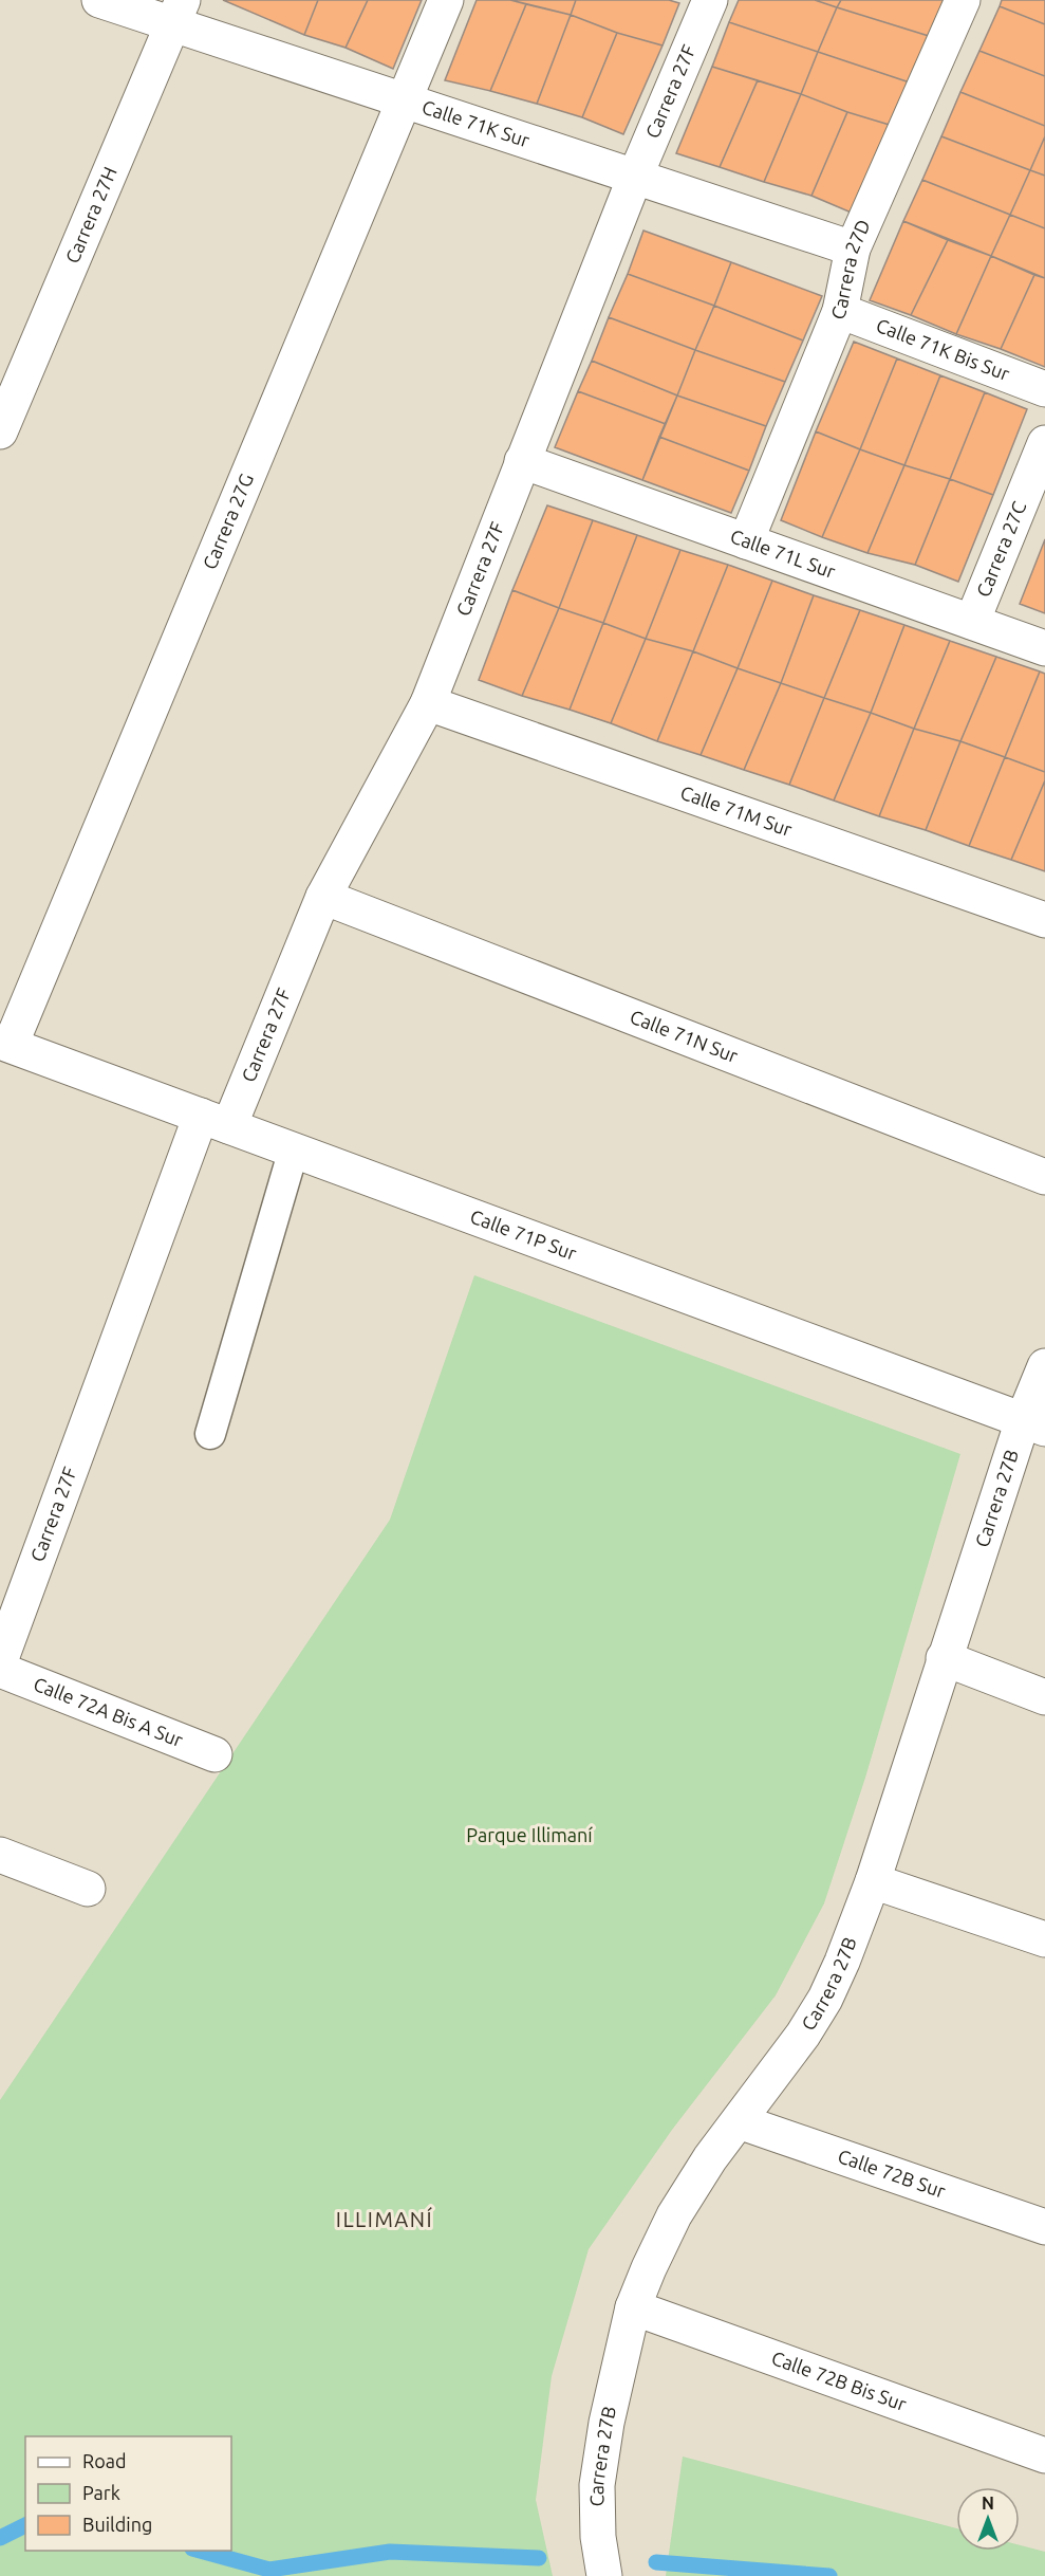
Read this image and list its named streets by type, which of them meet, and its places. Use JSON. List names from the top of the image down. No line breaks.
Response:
{"streets":{"street":["Carrera 27F","Calle 71K Sur","Carrera 27H","Carrera 27D","Calle 71K Bis Sur","Carrera 27G","Carrera 27C","Calle 71L Sur","Calle 71M Sur","Calle 71N Sur","Calle 71P Sur","Carrera 27B","Calle 72A Bis A Sur","Calle 72B Sur","Calle 72B Bis Sur"]},"crossings":[["Carrera 27F","Calle 71K Sur"],["Carrera 27F","Calle 71L Sur"],["Carrera 27F","Calle 71M Sur"],["Carrera 27F","Calle 71N Sur"],["Carrera 27F","Calle 71P Sur"],["Calle 71K Sur","Carrera 27H"],["Calle 71K Sur","Carrera 27D"],["Calle 71K Sur","Carrera 27G"],["Carrera 27D","Calle 71K Bis Sur"],["Carrera 27D","Calle 71L Sur"],["Carrera 27G","Calle 71P Sur"],["Carrera 27C","Calle 71L Sur"],["Calle 71P Sur","Carrera 27B"],["Carrera 27B","Calle 72B Sur"],["Carrera 27B","Calle 72B Bis Sur"]],"districts":["ILLIMANÍ"],"parks":["Parque Illimaní"],"legend":["Road","Park","Building"],"north":"top"}
